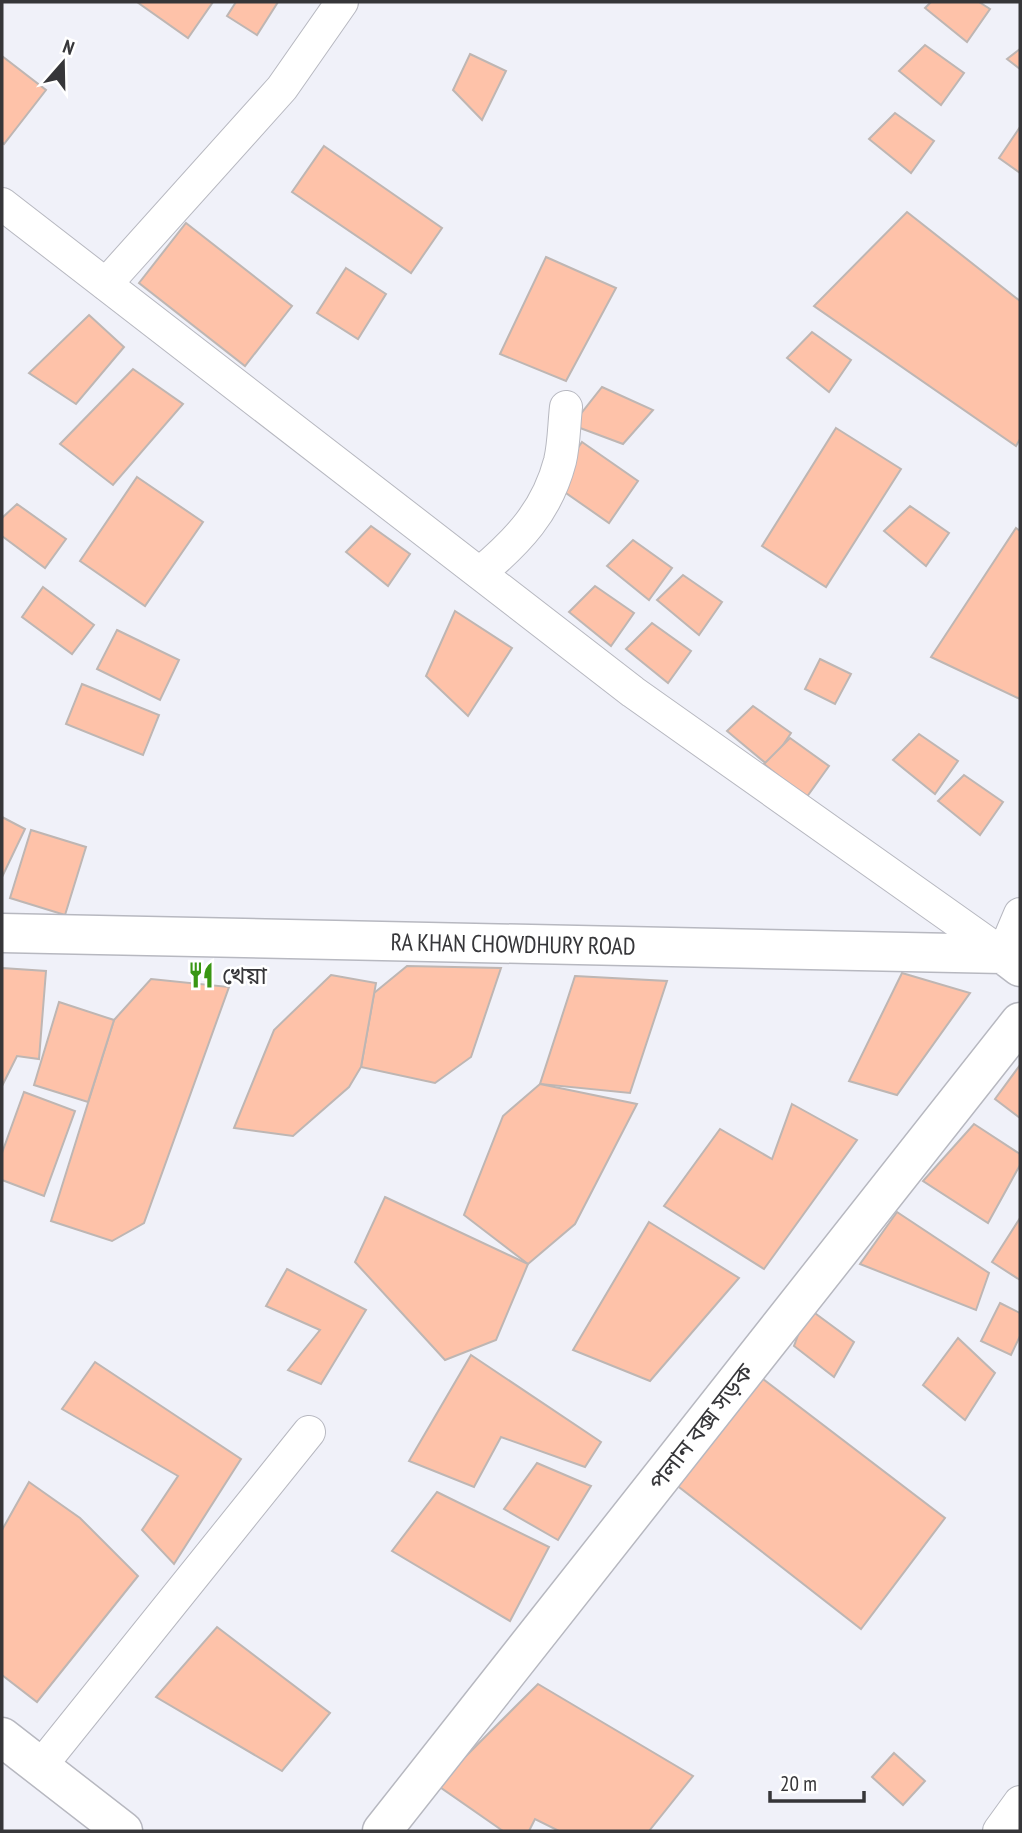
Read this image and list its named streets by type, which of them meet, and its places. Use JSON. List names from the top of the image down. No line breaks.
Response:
{"streets":{"street":["RA KHAN CHOWDHURY ROAD","পলান বক্স সড়ক"]},"places":{"restaurant":["খেয়া"]},"scale_bar":"20 m","north":"top"}
